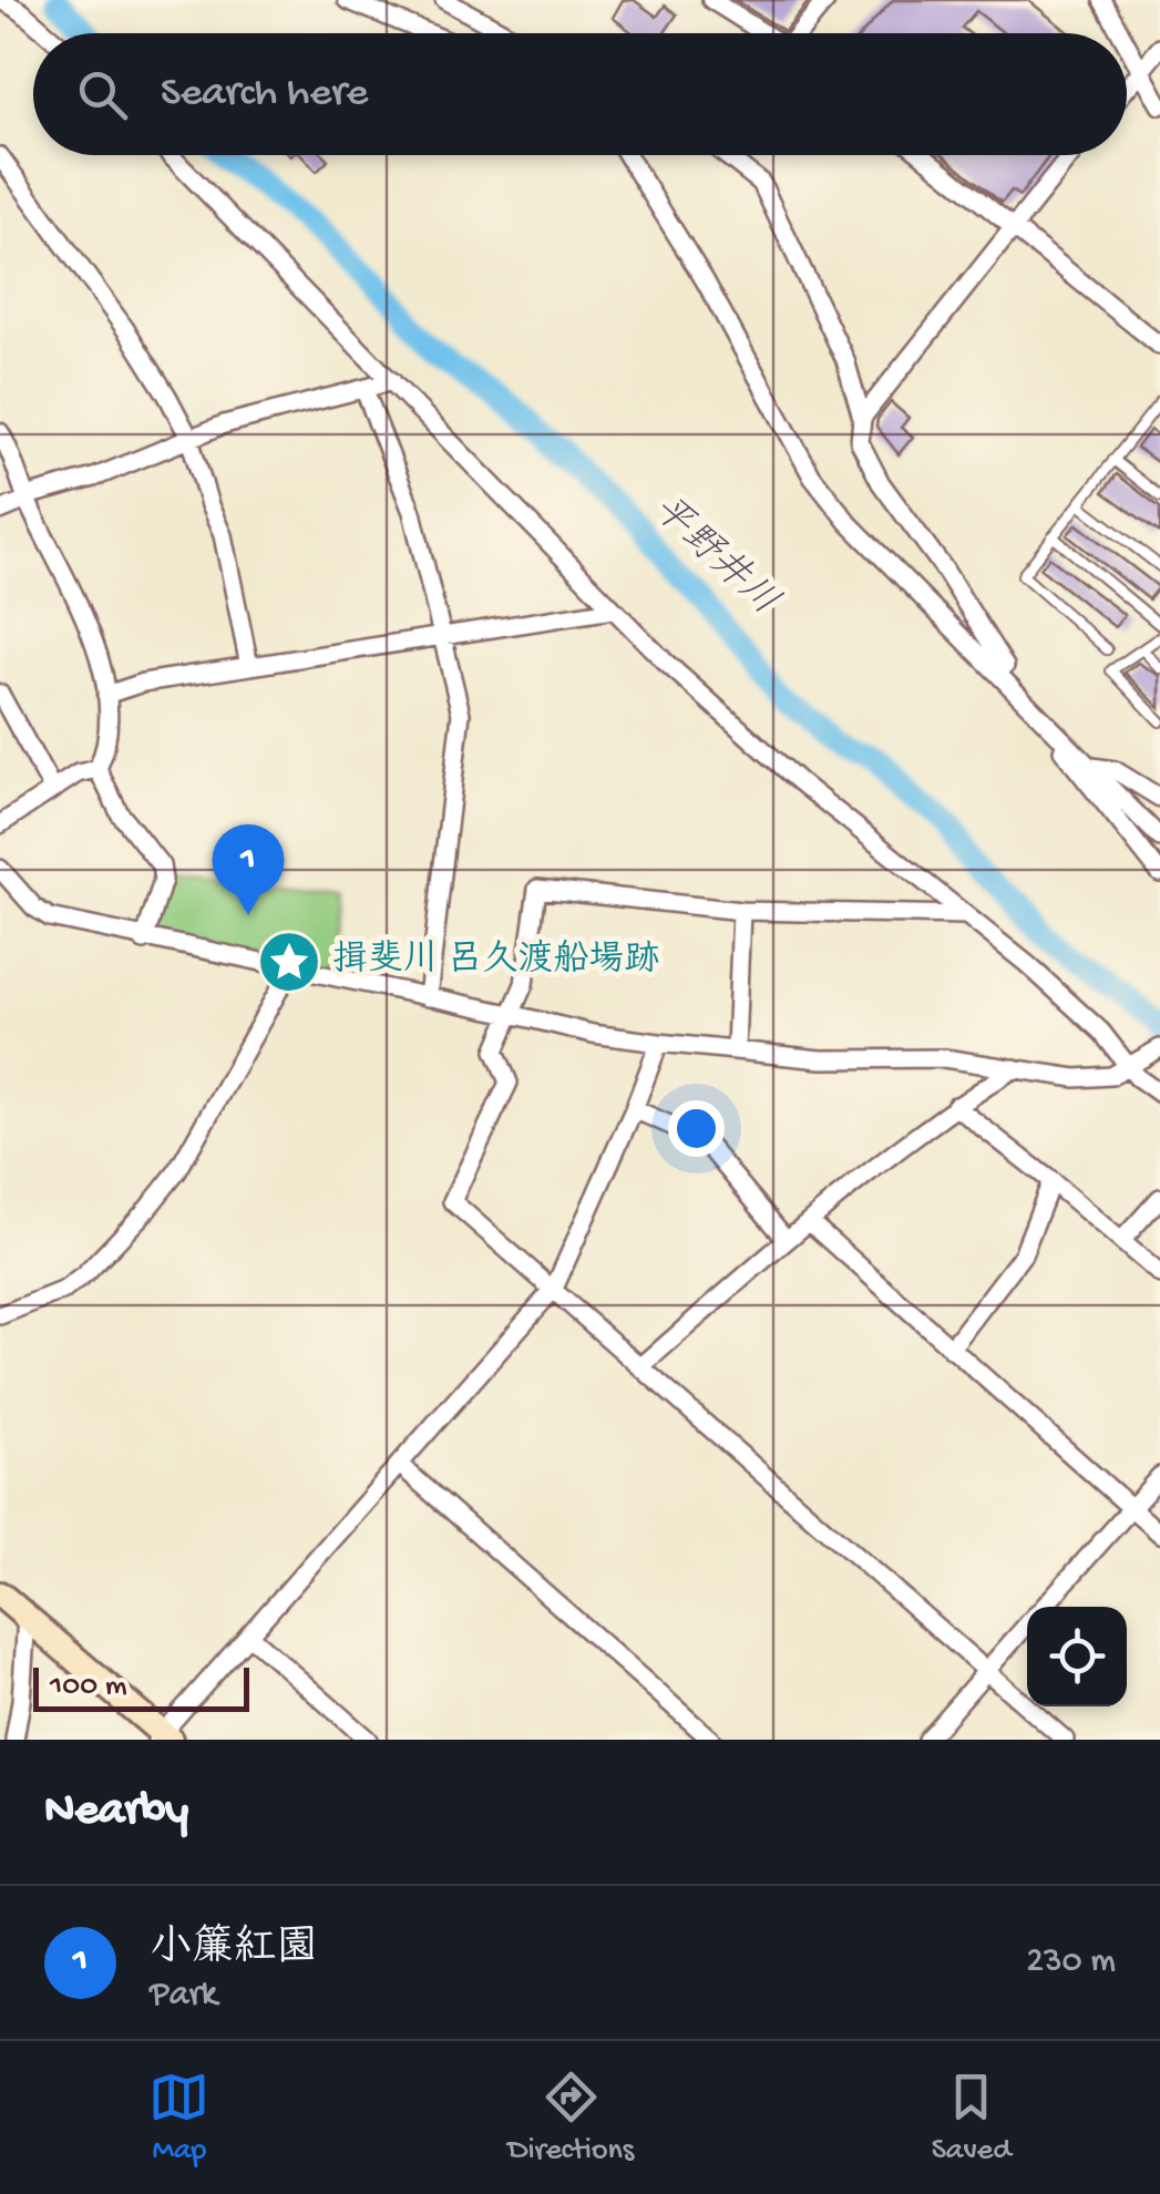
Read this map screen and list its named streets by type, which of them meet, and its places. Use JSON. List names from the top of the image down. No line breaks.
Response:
{"water":["平野井川"],"places":{"place":["揖斐川 呂久渡船場跡"]},"scale_bar":"100 m","page":{"search":"Search here","pins":"1","scale":"100 m","heading":"Nearby","list":[{"mark":"1","name":"小簾紅園","note":"Park","value":"230 m"}],"nav":["Map","Directions","Saved"]}}
